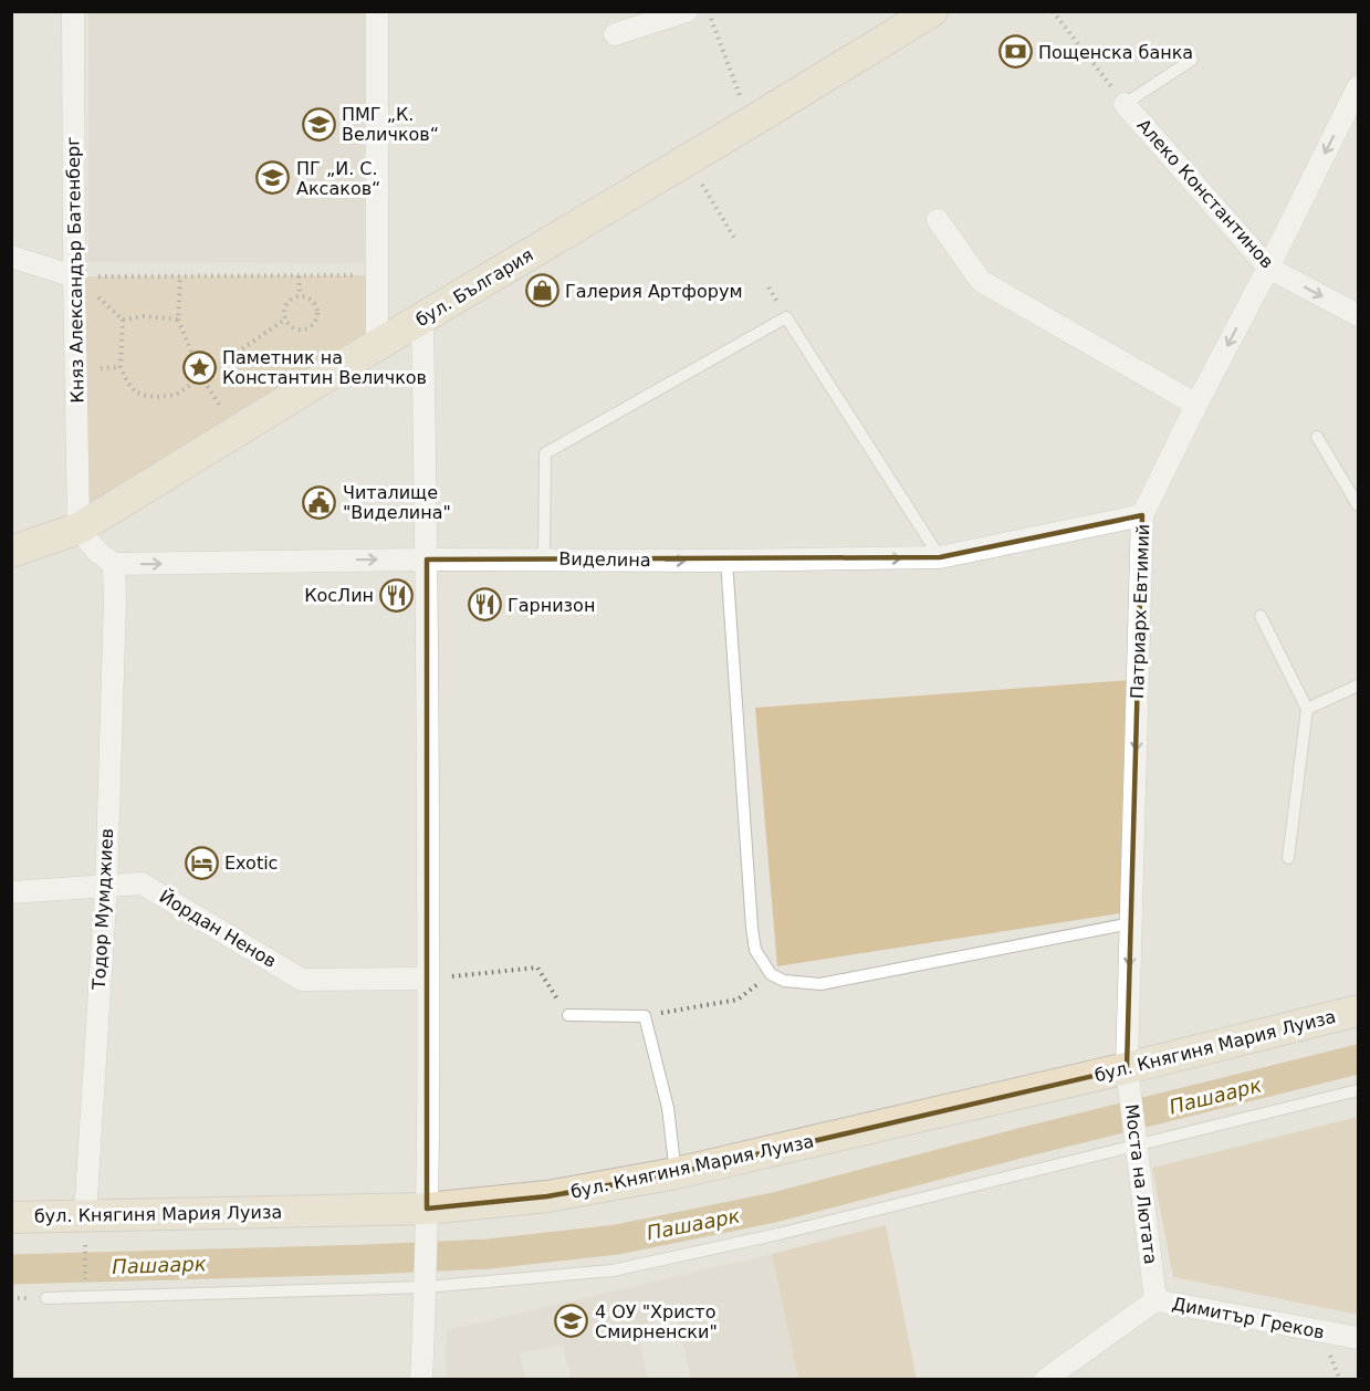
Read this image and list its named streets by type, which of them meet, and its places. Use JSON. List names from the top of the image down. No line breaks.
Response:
{"streets":{"street":["Алеко Константинов","Княз Александър Батенберг","бул. България","Виделина","Патриарх Евтимий","Тодор Мумджиев","Йордан Ненов","бул. Княгиня Мария Луиза","Моста на Лютата","Димитър Греков"]},"crossings":[["Алеко Константинов","Патриарх Евтимий"],["Княз Александър Батенберг","бул. България"],["Виделина","Патриарх Евтимий"],["Виделина","Тодор Мумджиев"],["Патриарх Евтимий","бул. Княгиня Мария Луиза"],["Патриарх Евтимий","Моста на Лютата"],["Тодор Мумджиев","Йордан Ненов"],["Тодор Мумджиев","бул. Княгиня Мария Луиза"],["бул. Княгиня Мария Луиза","Моста на Лютата"],["Моста на Лютата","Димитър Греков"]],"one_way":["Виделина","Патриарх Евтимий"],"water":["Пашаарк"],"places":{"bank":["Пощенска банка"],"school or university":["ПМГ „К. Величков“","ПГ „И. С. Аксаков“","4 ОУ \"Христо Смирненски\""],"shop":["Галерия Артфорум"],"place":["Паметник на Константин Величков"],"public building":["Читалище \"Виделина\""],"restaurant":["КосЛин","Гарнизон"],"hotel":["Exotic"]}}
